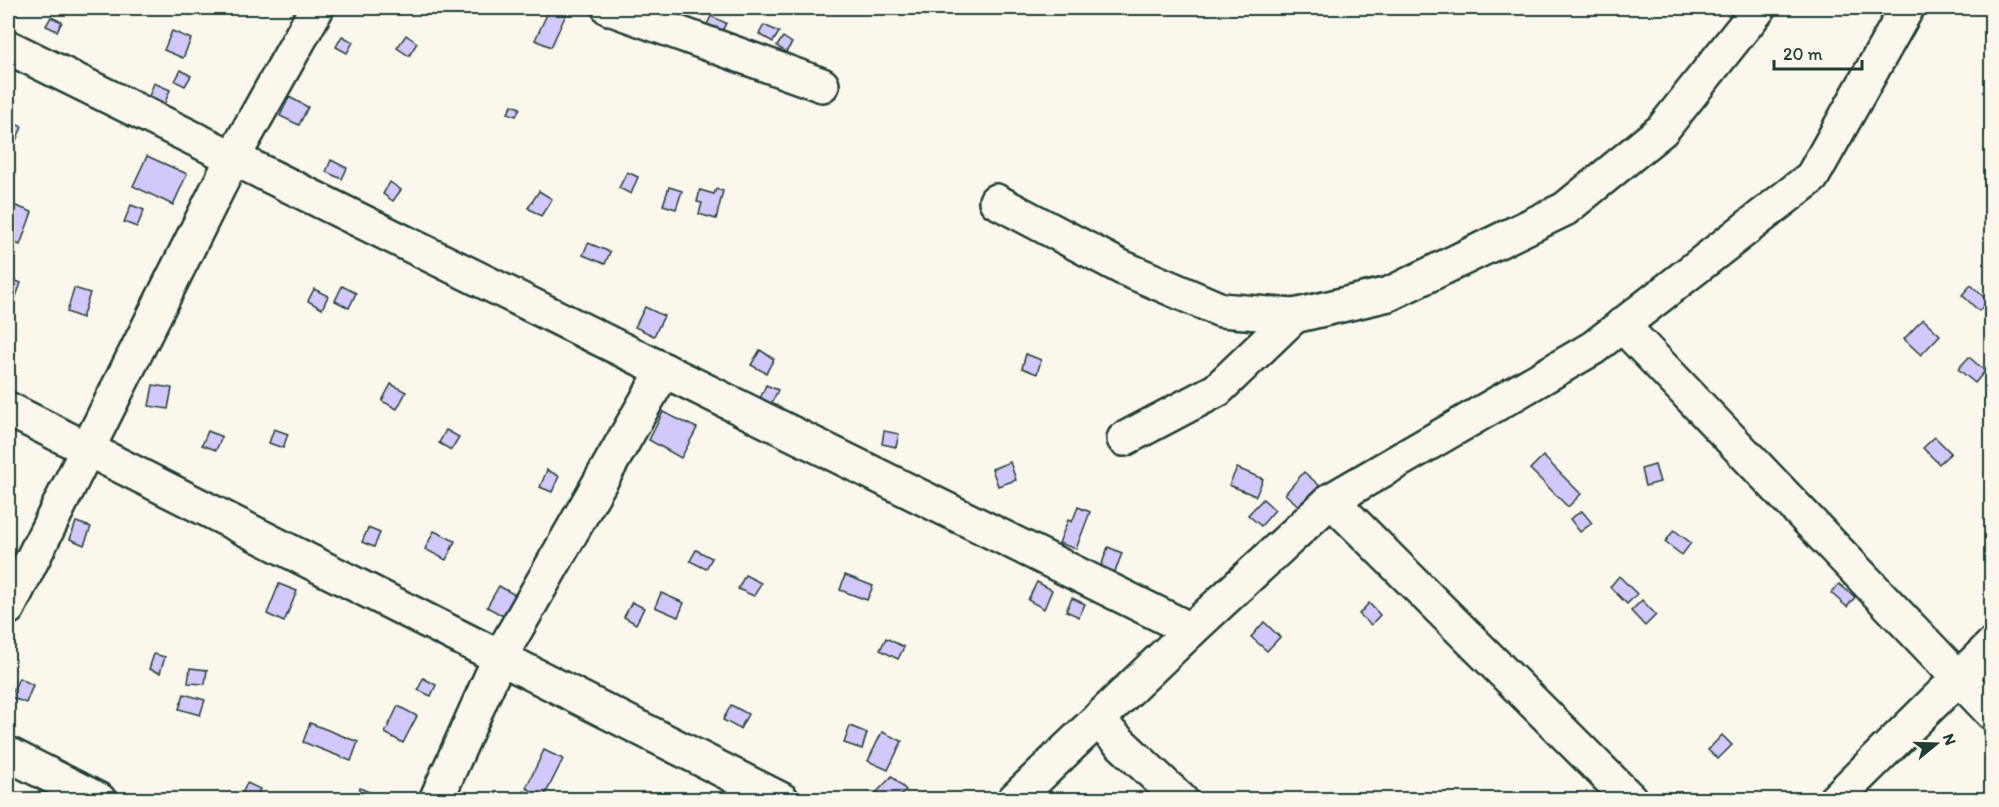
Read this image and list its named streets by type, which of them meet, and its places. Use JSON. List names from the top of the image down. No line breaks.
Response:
{"scale_bar":"20 m","north":"right"}
